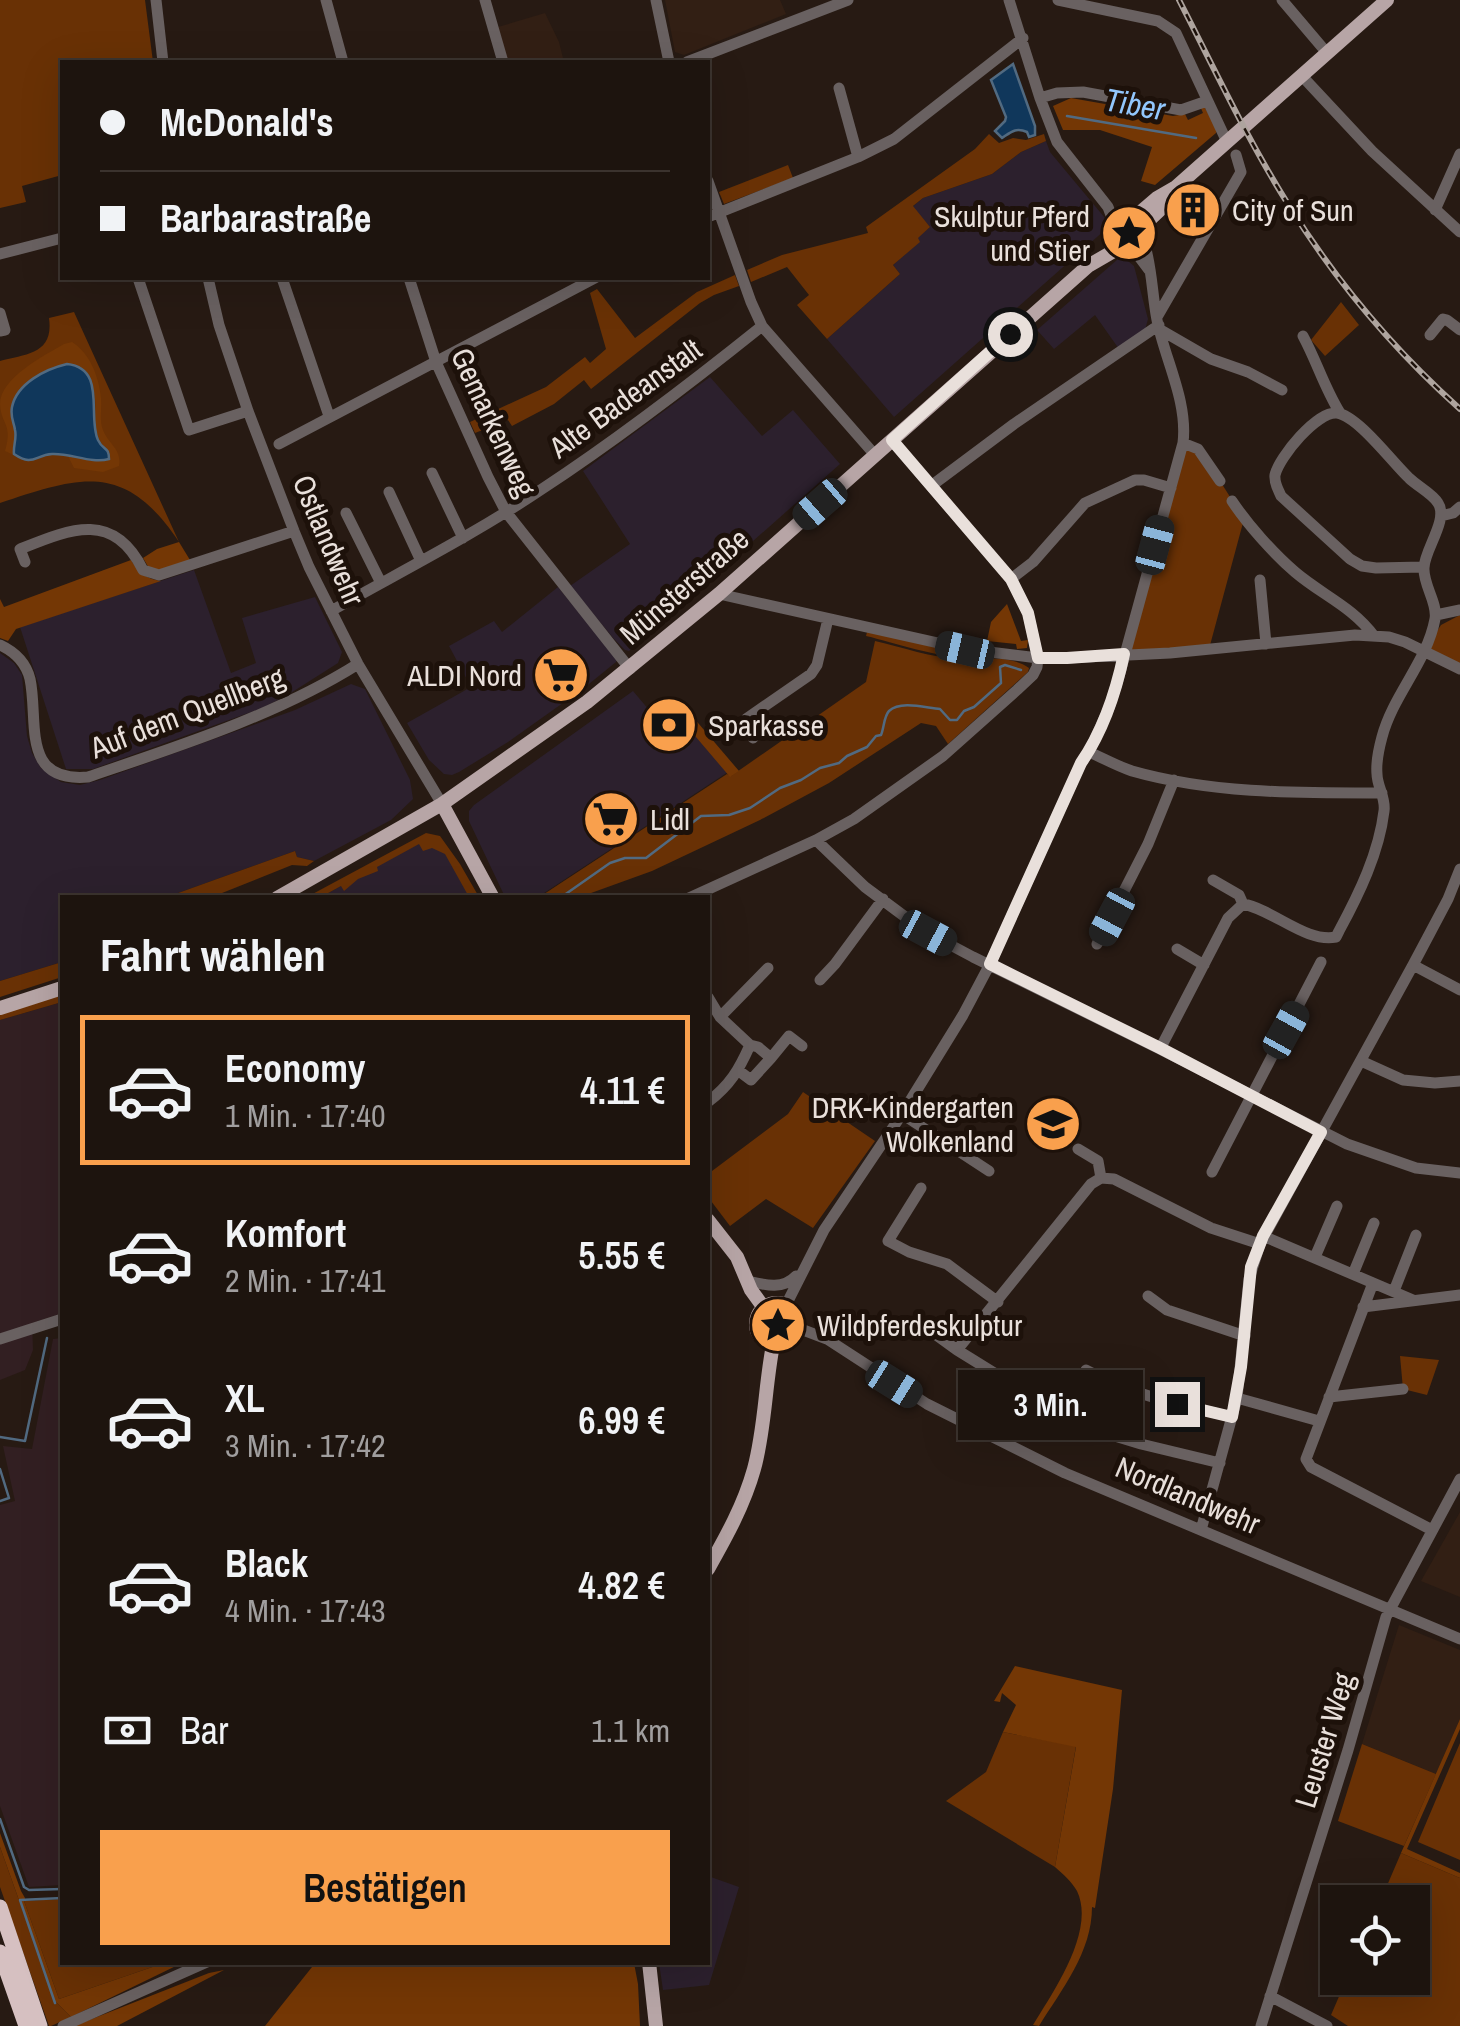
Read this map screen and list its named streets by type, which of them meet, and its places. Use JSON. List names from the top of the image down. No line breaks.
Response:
{"streets":{"main road":["Münsterstraße"],"street":["Alte Badeanstalt","Gemarkenweg","Ostlandwehr","Auf dem Quellberg","Nordlandwehr","Leuster Weg"]},"crossings":[["Alte Badeanstalt","Gemarkenweg"],["Alte Badeanstalt","Ostlandwehr"],["Gemarkenweg","Münsterstraße"],["Ostlandwehr","Münsterstraße"],["Ostlandwehr","Auf dem Quellberg"],["Nordlandwehr","Leuster Weg"]],"water":["Tiber"],"places":{"building":["City of Sun"],"place":["Skulptur Pferd und Stier","Wildpferdeskulptur"],"supermarket":["ALDI Nord","Lidl"],"bank":["Sparkasse"],"school or university":["DRK-Kindergarten Wolkenland"]},"page":{"banner":["McDonald's","Barbarastraße"],"heading":"Fahrt wählen","list":[{"name":"Economy","note":"1 Min. · 17:40","value":"4.11 €"},{"name":"Komfort","note":"2 Min. · 17:41","value":"5.55 €"},{"name":"XL","note":"3 Min. · 17:42","value":"6.99 €"},{"name":"Black","note":"4 Min. · 17:43","value":"4.82 €"}],"bubble":"3 Min.","pay":["Bar","1.1 km"],"buttons":"Bestätigen"}}
